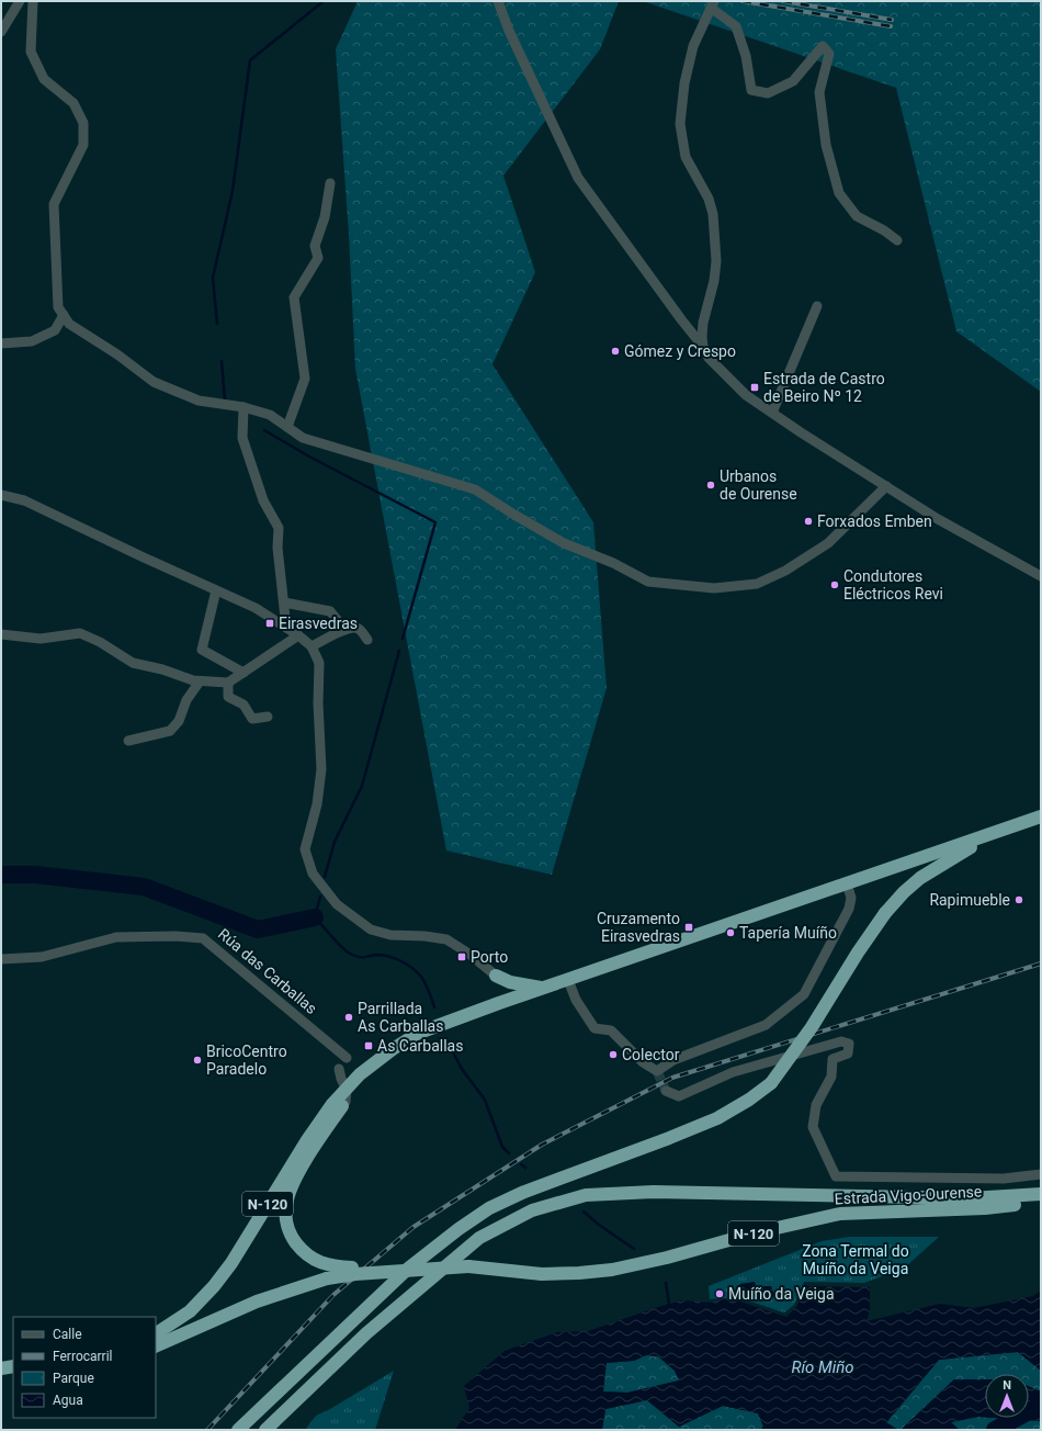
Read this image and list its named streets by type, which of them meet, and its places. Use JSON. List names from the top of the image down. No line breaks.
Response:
{"streets":{"highway":["Estrada Vigo-Ourense","N-120"],"street":["Rúa das Carballas"]},"crossings":[["Estrada Vigo-Ourense","N-120"]],"water":["Río Miño"],"parks":["Zona Termal do Muíño da Veiga"],"places":{"other":["Gómez y Crespo","Urbanos de Ourense","Forxados Emben","Condutores Eléctricos Revi","Rapimueble","Tapería Muíño","Parrillada As Carballas","Colector","BricoCentro Paradelo","Muíño da Veiga"],"transit":["Estrada de Castro de Beiro Nº 12","Eirasvedras","Cruzamento Eirasvedras","Porto","As Carballas"]},"legend":["Calle","Ferrocarril","Parque","Agua"],"north":"top"}
